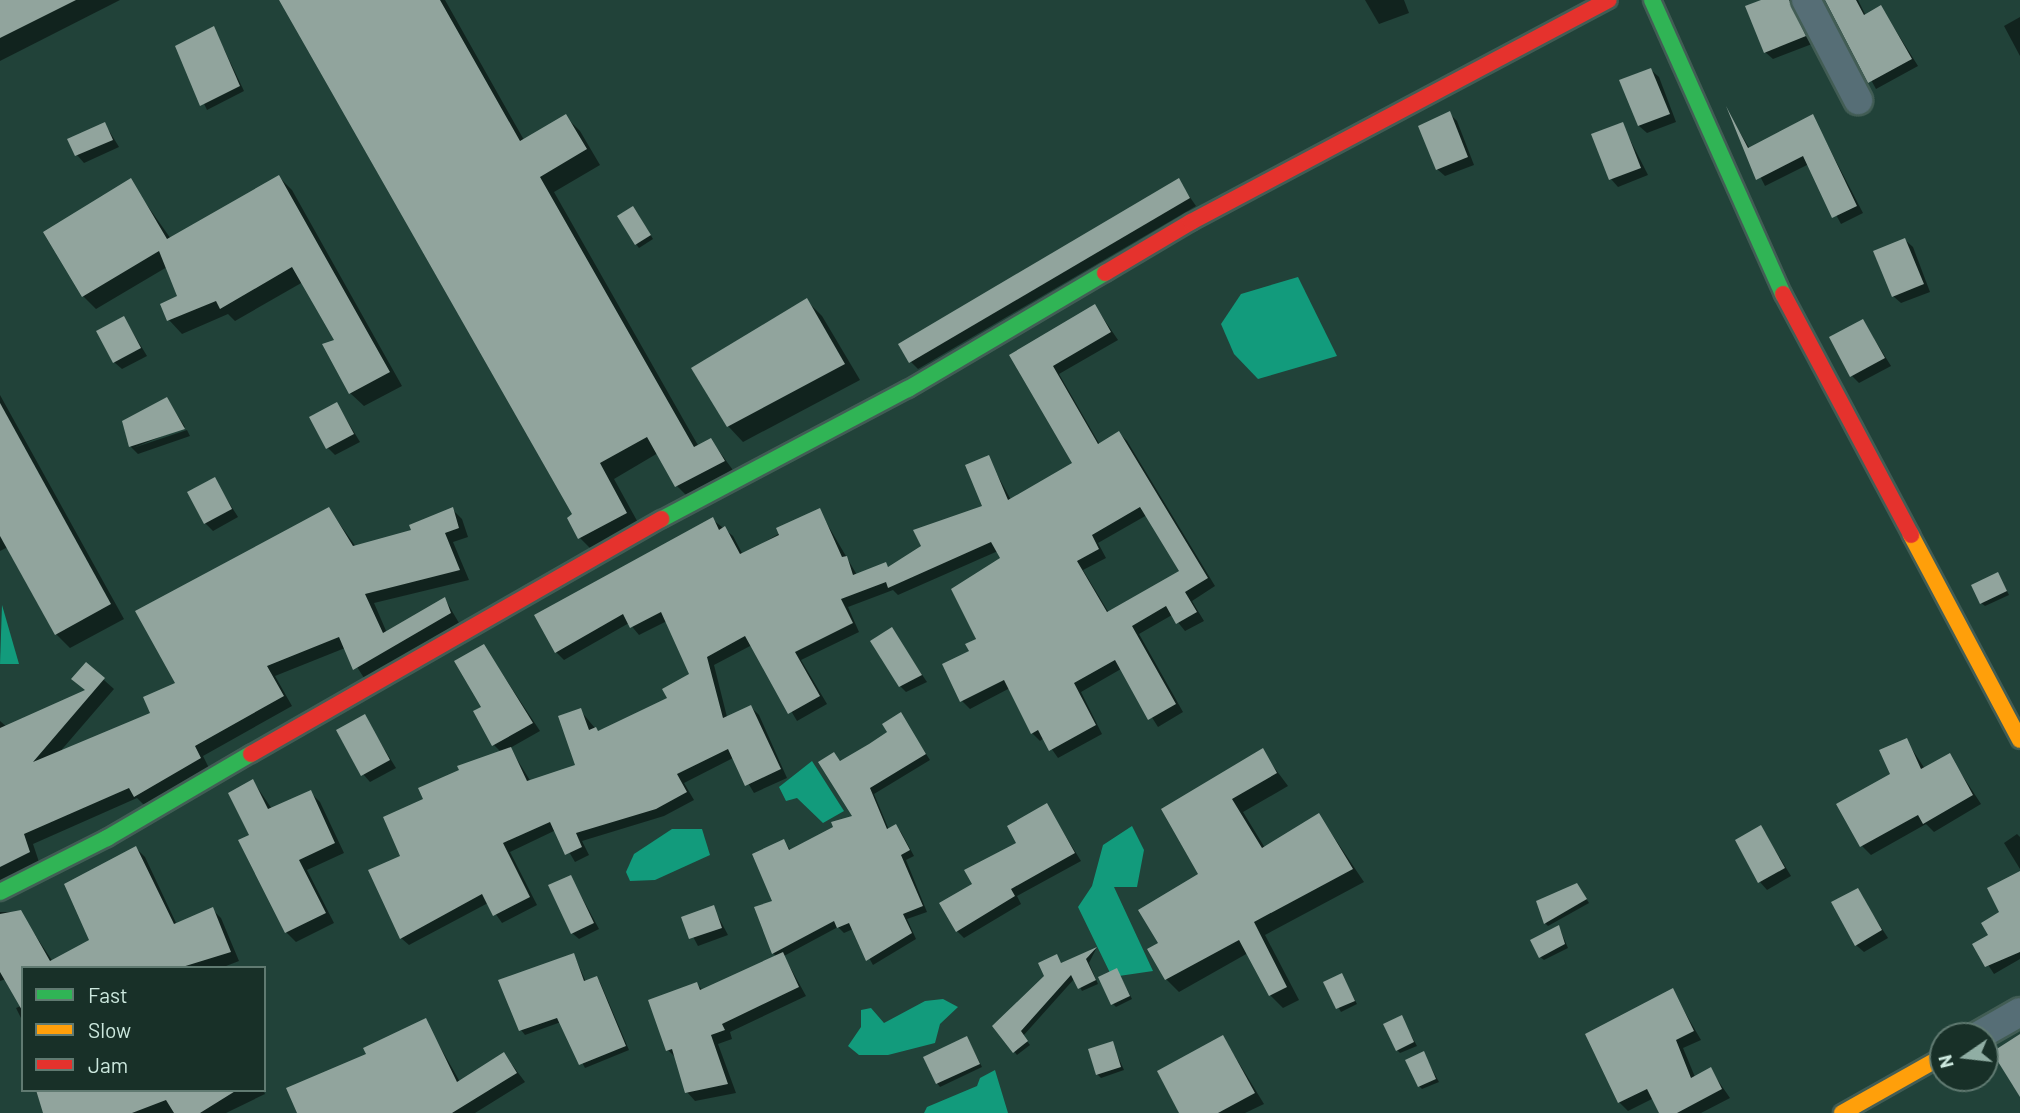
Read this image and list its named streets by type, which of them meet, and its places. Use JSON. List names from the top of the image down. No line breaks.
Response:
{"legend":["Fast","Slow","Jam"],"north":"left"}
